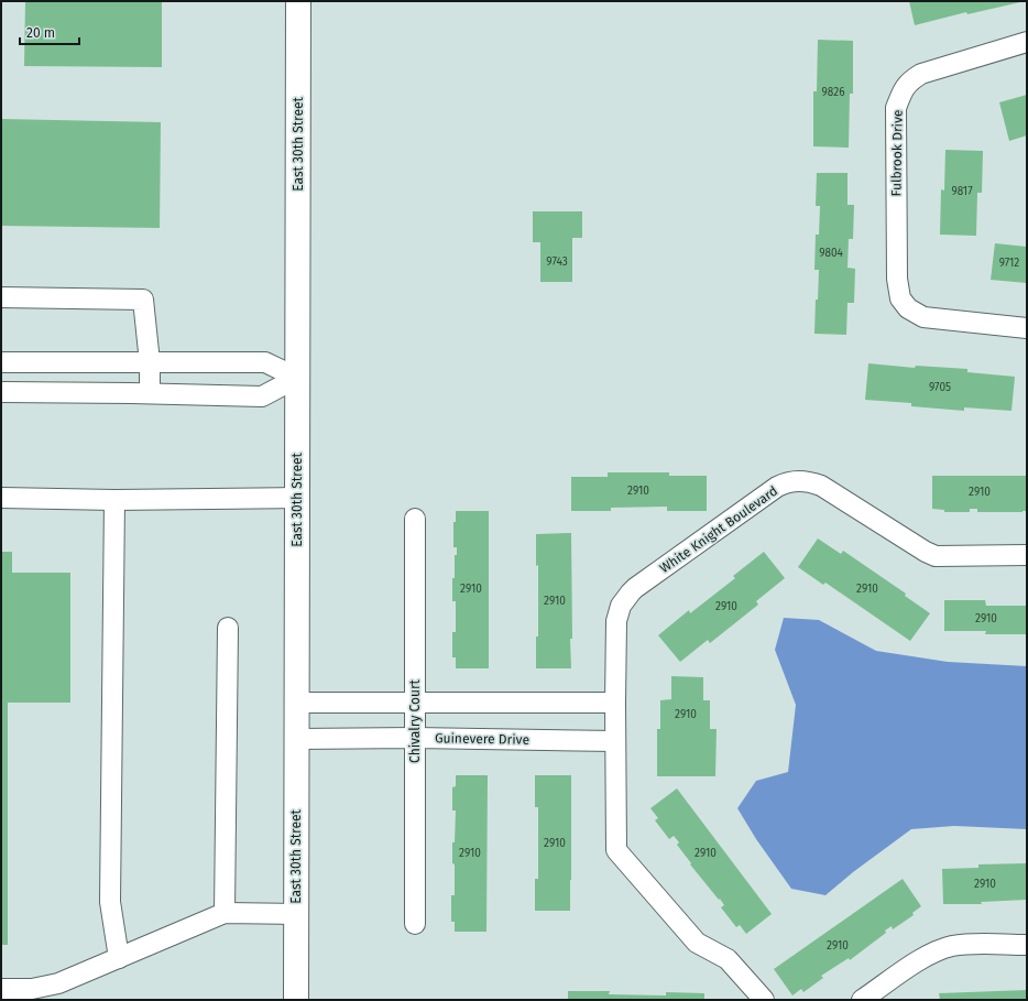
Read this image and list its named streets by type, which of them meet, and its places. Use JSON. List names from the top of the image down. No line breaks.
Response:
{"streets":{"main road":["East 30th Street"],"street":["Fulbrook Drive","White Knight Boulevard","Chivalry Court","Guinevere Drive"]},"crossings":[["East 30th Street","Guinevere Drive"],["White Knight Boulevard","Guinevere Drive"],["Chivalry Court","Guinevere Drive"]],"house_numbers":["9826","9817","9804","9743","9712","9705","2910","2910","2910","2910","2910","2910","2910","2910","2910","2910","2910","2910","2910"],"scale_bar":"20 m"}
